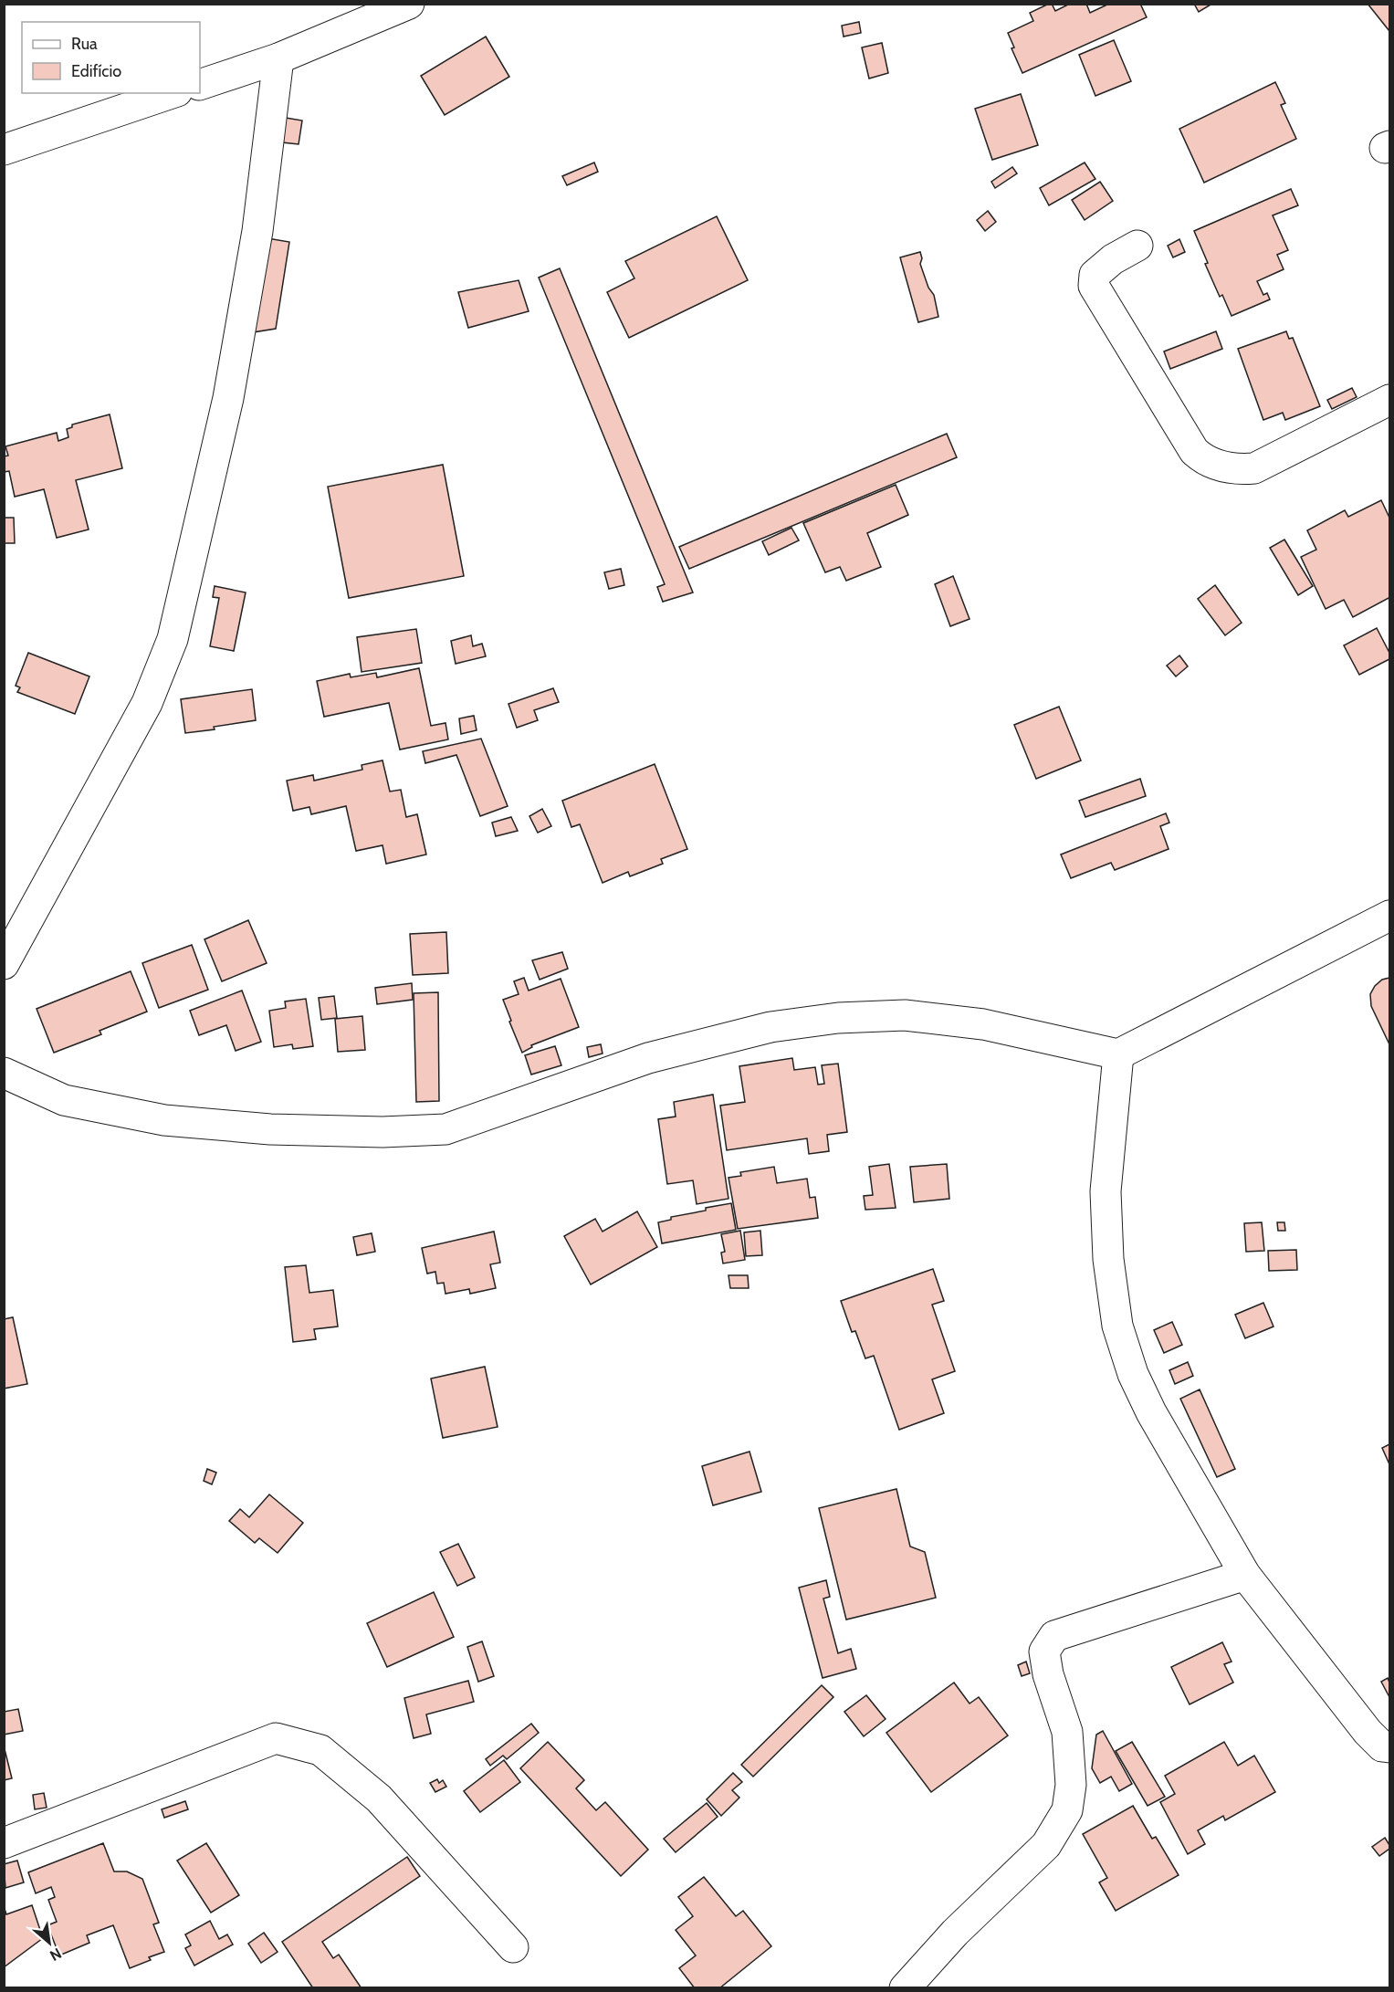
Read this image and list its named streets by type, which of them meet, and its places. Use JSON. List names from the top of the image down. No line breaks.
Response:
{"legend":["Rua","Edifício"],"north":"bottom right"}
